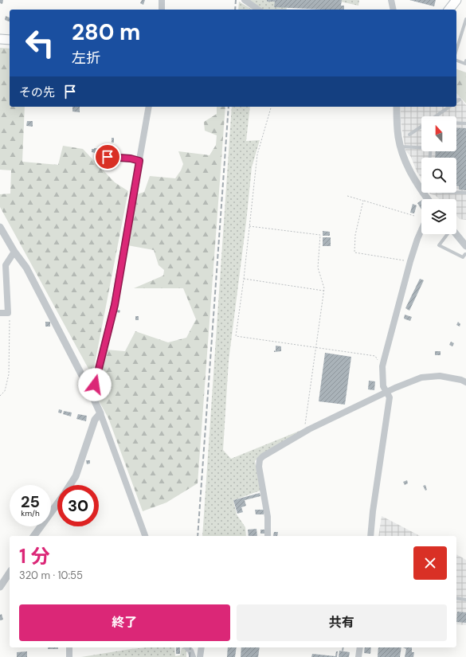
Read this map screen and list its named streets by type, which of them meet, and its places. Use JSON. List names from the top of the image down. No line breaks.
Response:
{"north":"top","page":{"turn":["280 m","左折"],"then":"その先","speed":"25 km/h","limit":"30","heading":["1 分","320 m · 10:55"],"buttons":["終了","共有"]}}
